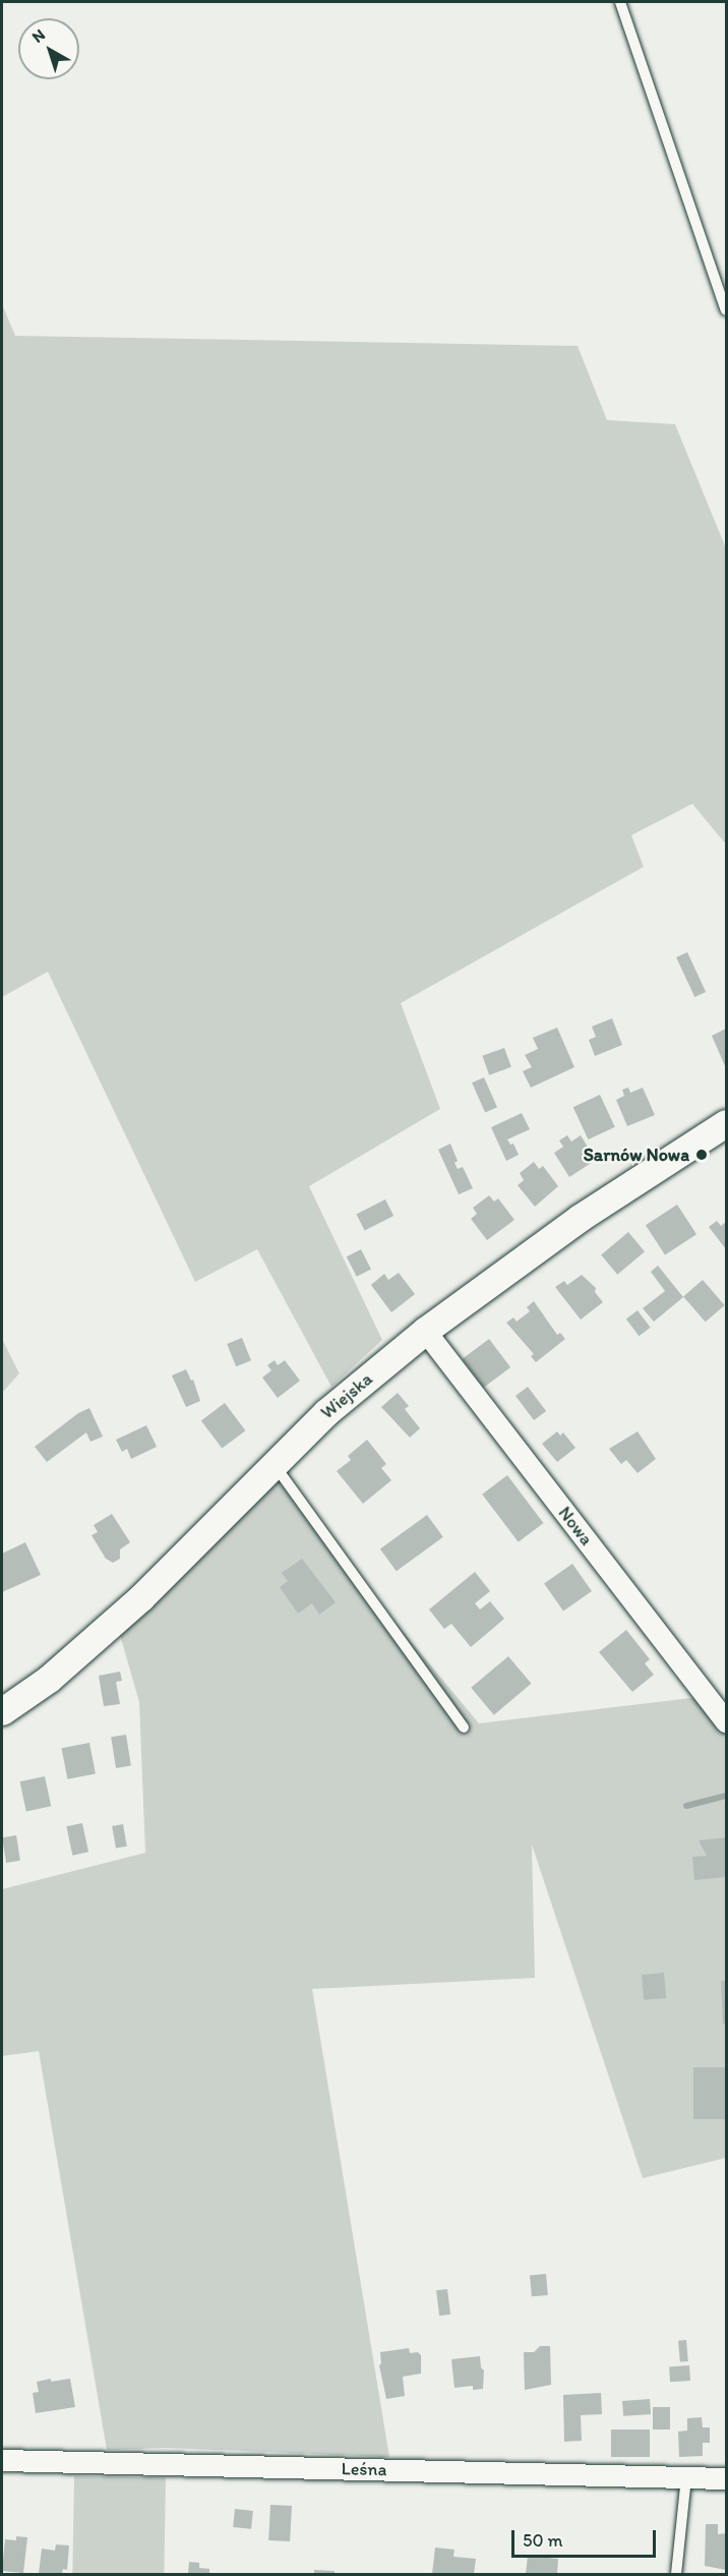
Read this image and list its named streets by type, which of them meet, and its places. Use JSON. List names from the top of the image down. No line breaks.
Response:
{"streets":{"street":["Wiejska","Nowa","Leśna"]},"crossings":[["Wiejska","Nowa"]],"places":["Sarnów Nowa"],"scale_bar":"50 m","north":"top left"}
